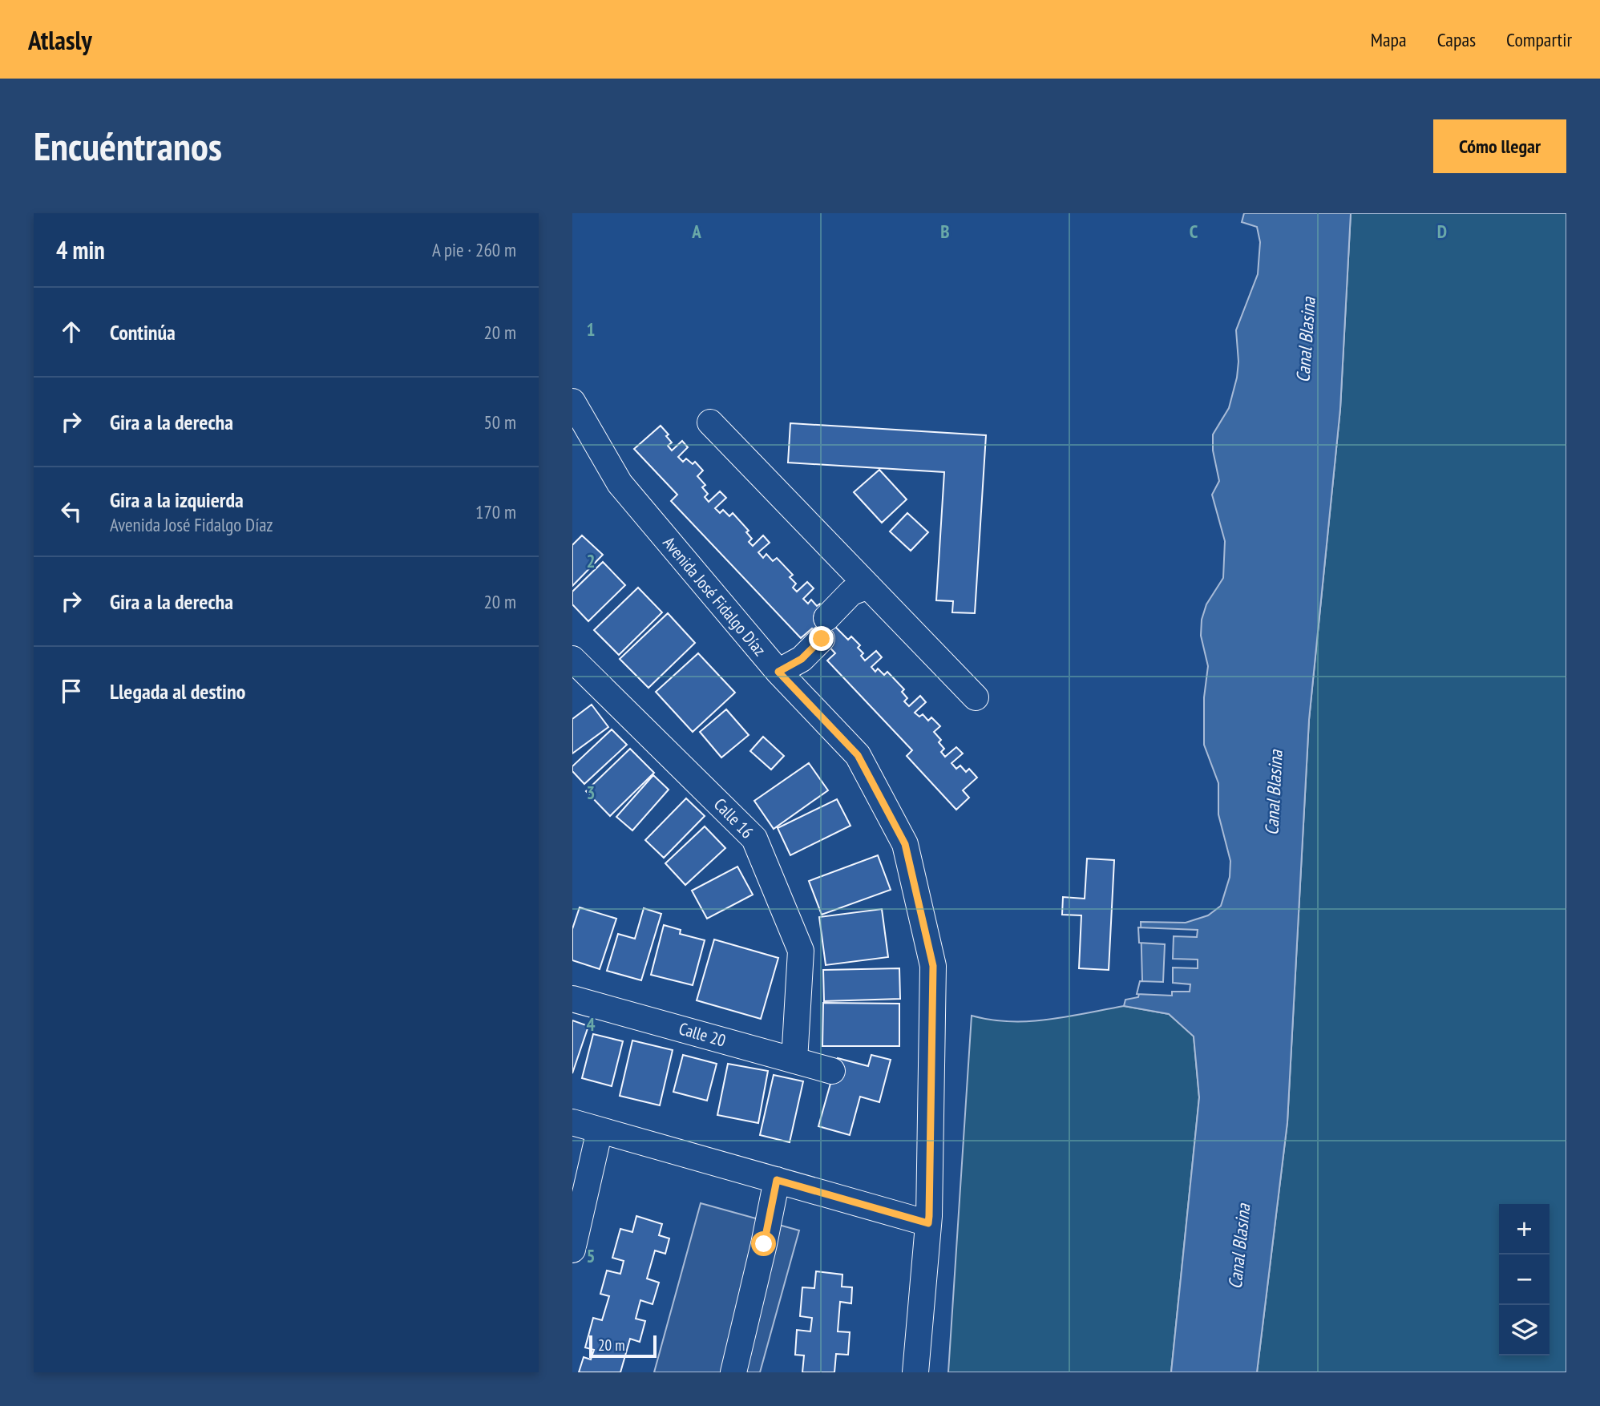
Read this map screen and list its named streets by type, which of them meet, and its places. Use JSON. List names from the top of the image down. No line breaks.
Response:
{"streets":{"street":["Avenida José Fidalgo Díaz","Calle 16","Calle 20"]},"crossings":[["Calle 16","Calle 20"]],"water":["Canal Blasina"],"scale_bar":"20 m","page":{"header":"Atlasly","nav":["Mapa","Capas","Compartir"],"buttons":"Cómo llegar","title":"Encuéntranos","heading":["4 min","A pie · 260 m"],"list":[["Continúa","20 m"],["Gira a la derecha","50 m"],["Gira a la izquierda","Avenida José Fidalgo Díaz","170 m"],["Gira a la derecha","20 m"],"Llegada al destino"],"map_buttons":["+","−"],"scale":"20 m"},"grid":{"columns":["A","B","C","D"],"rows":["1","2","3","4","5"]}}
